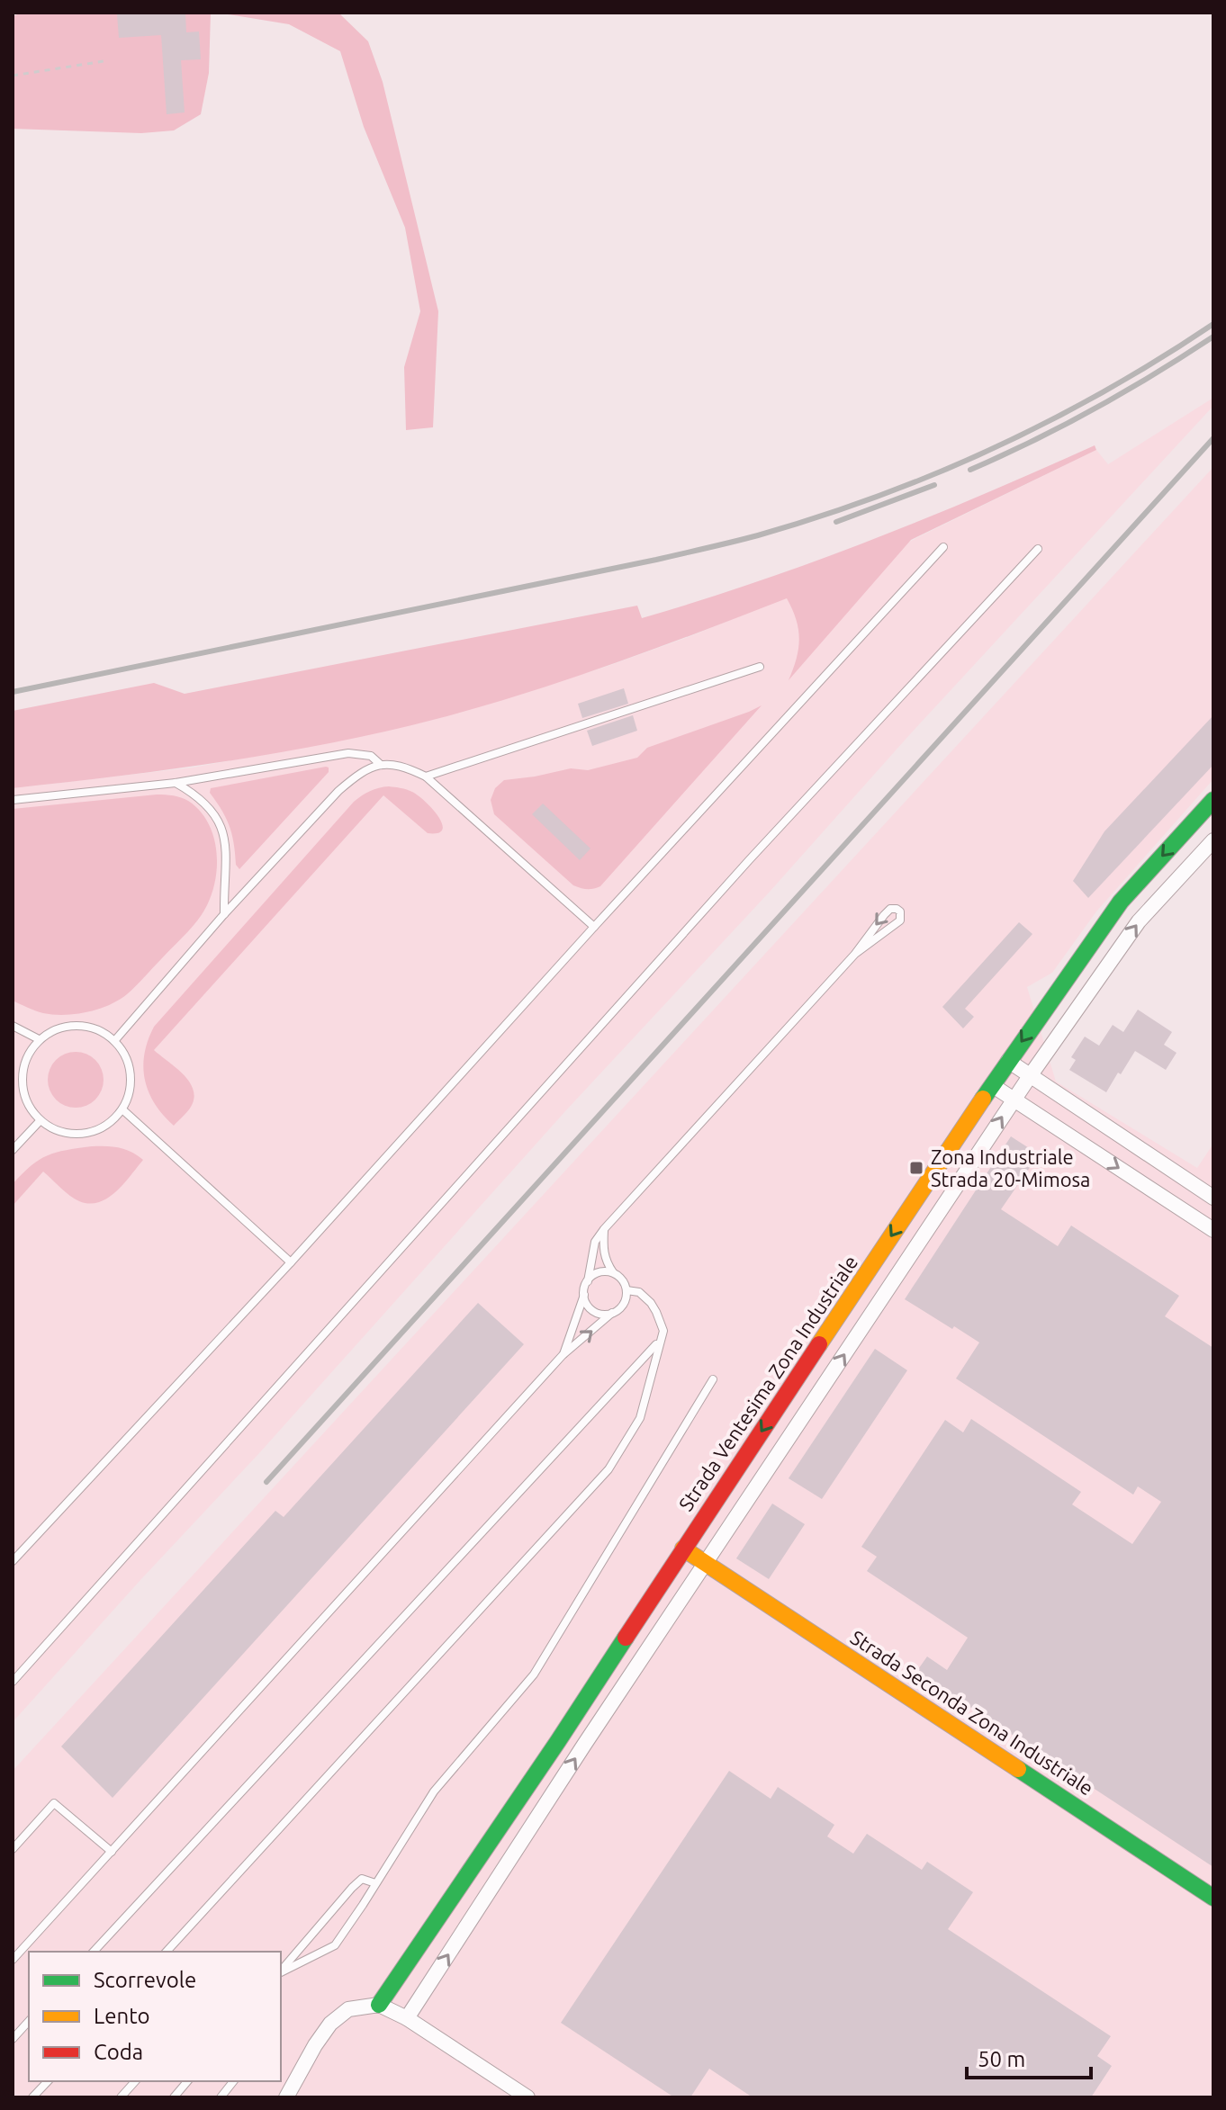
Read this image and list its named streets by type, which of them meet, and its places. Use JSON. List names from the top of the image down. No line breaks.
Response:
{"streets":{"street":["Strada Ventesima Zona Industriale","Strada Seconda Zona Industriale"]},"crossings":[["Strada Ventesima Zona Industriale","Strada Seconda Zona Industriale"]],"places":{"transit":["Zona Industriale Strada 20-Mimosa"]},"legend":["Scorrevole","Lento","Coda"],"scale_bar":"50 m"}
